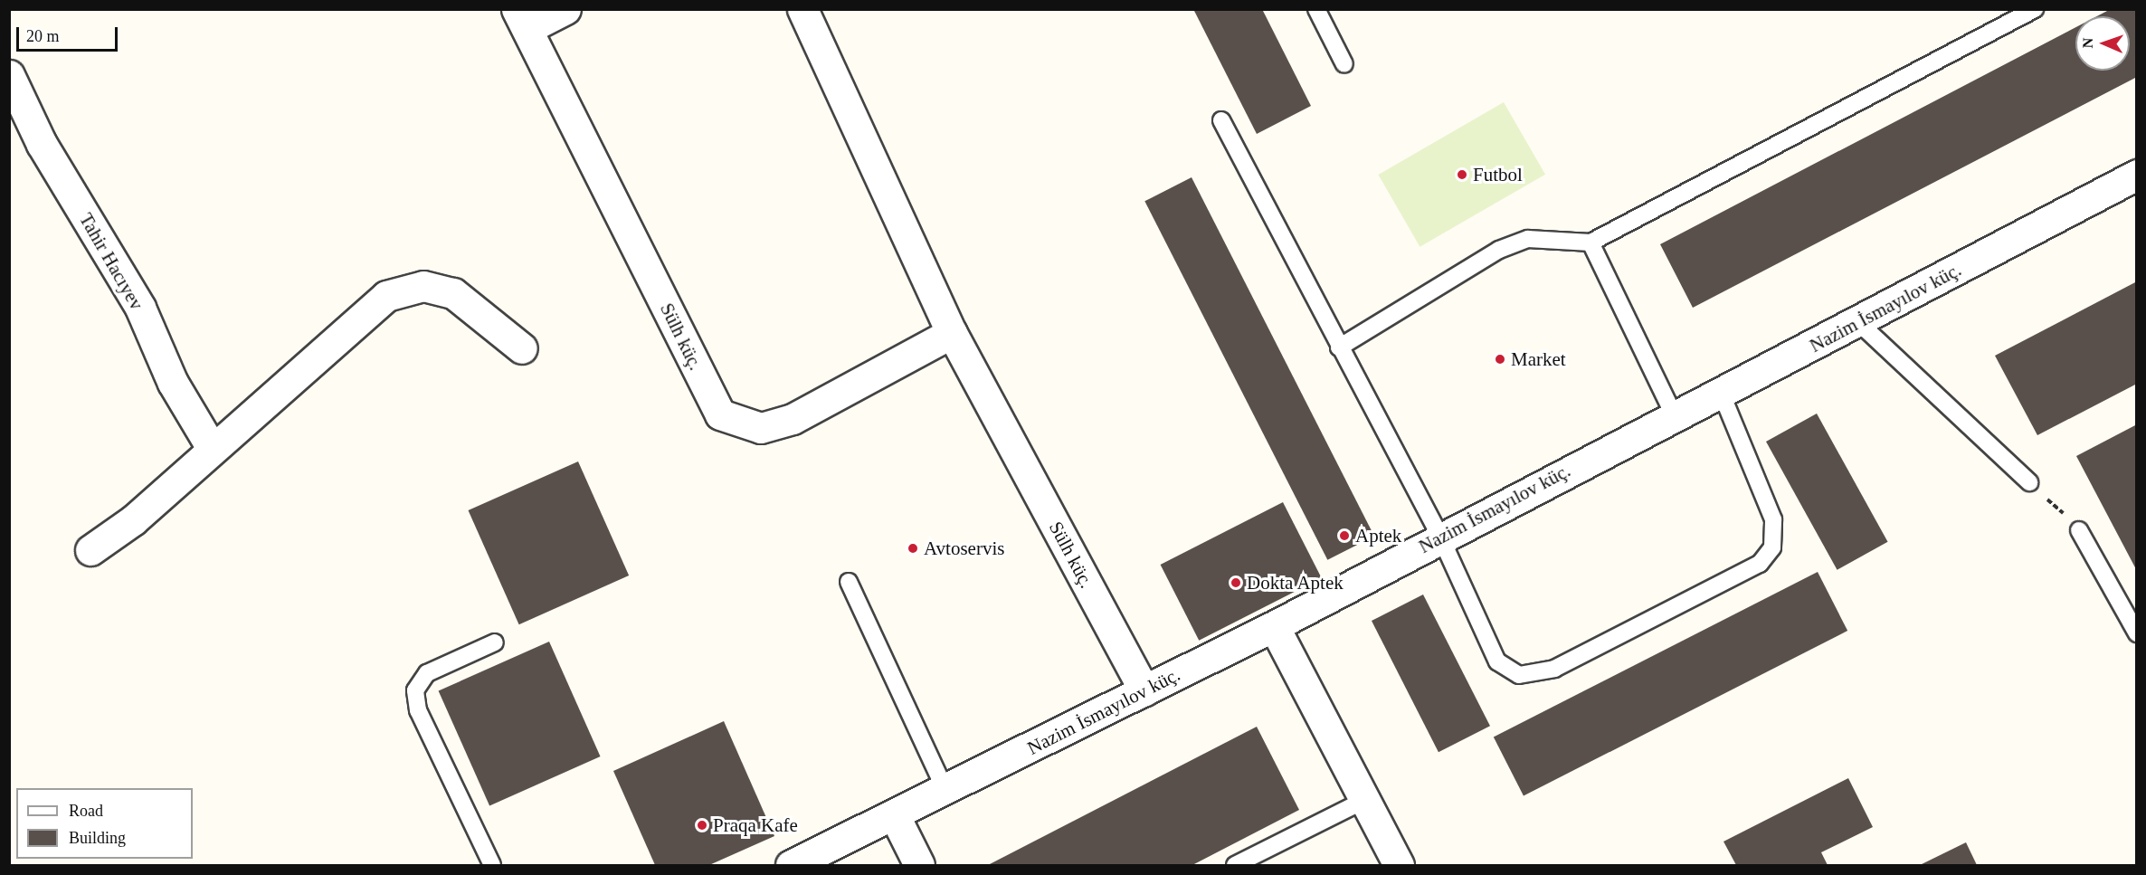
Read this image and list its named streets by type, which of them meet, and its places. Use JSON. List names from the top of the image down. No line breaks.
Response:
{"streets":{"street":["Tahir Hacıyev","Nazim İsmayılov küç.","Sülh küç."]},"crossings":[["Nazim İsmayılov küç.","Sülh küç."]],"places":["Futbol","Market","Aptek","Avtoservis","Dokta Aptek","Praqa Kafe"],"legend":["Road","Building"],"scale_bar":"20 m","north":"left"}
